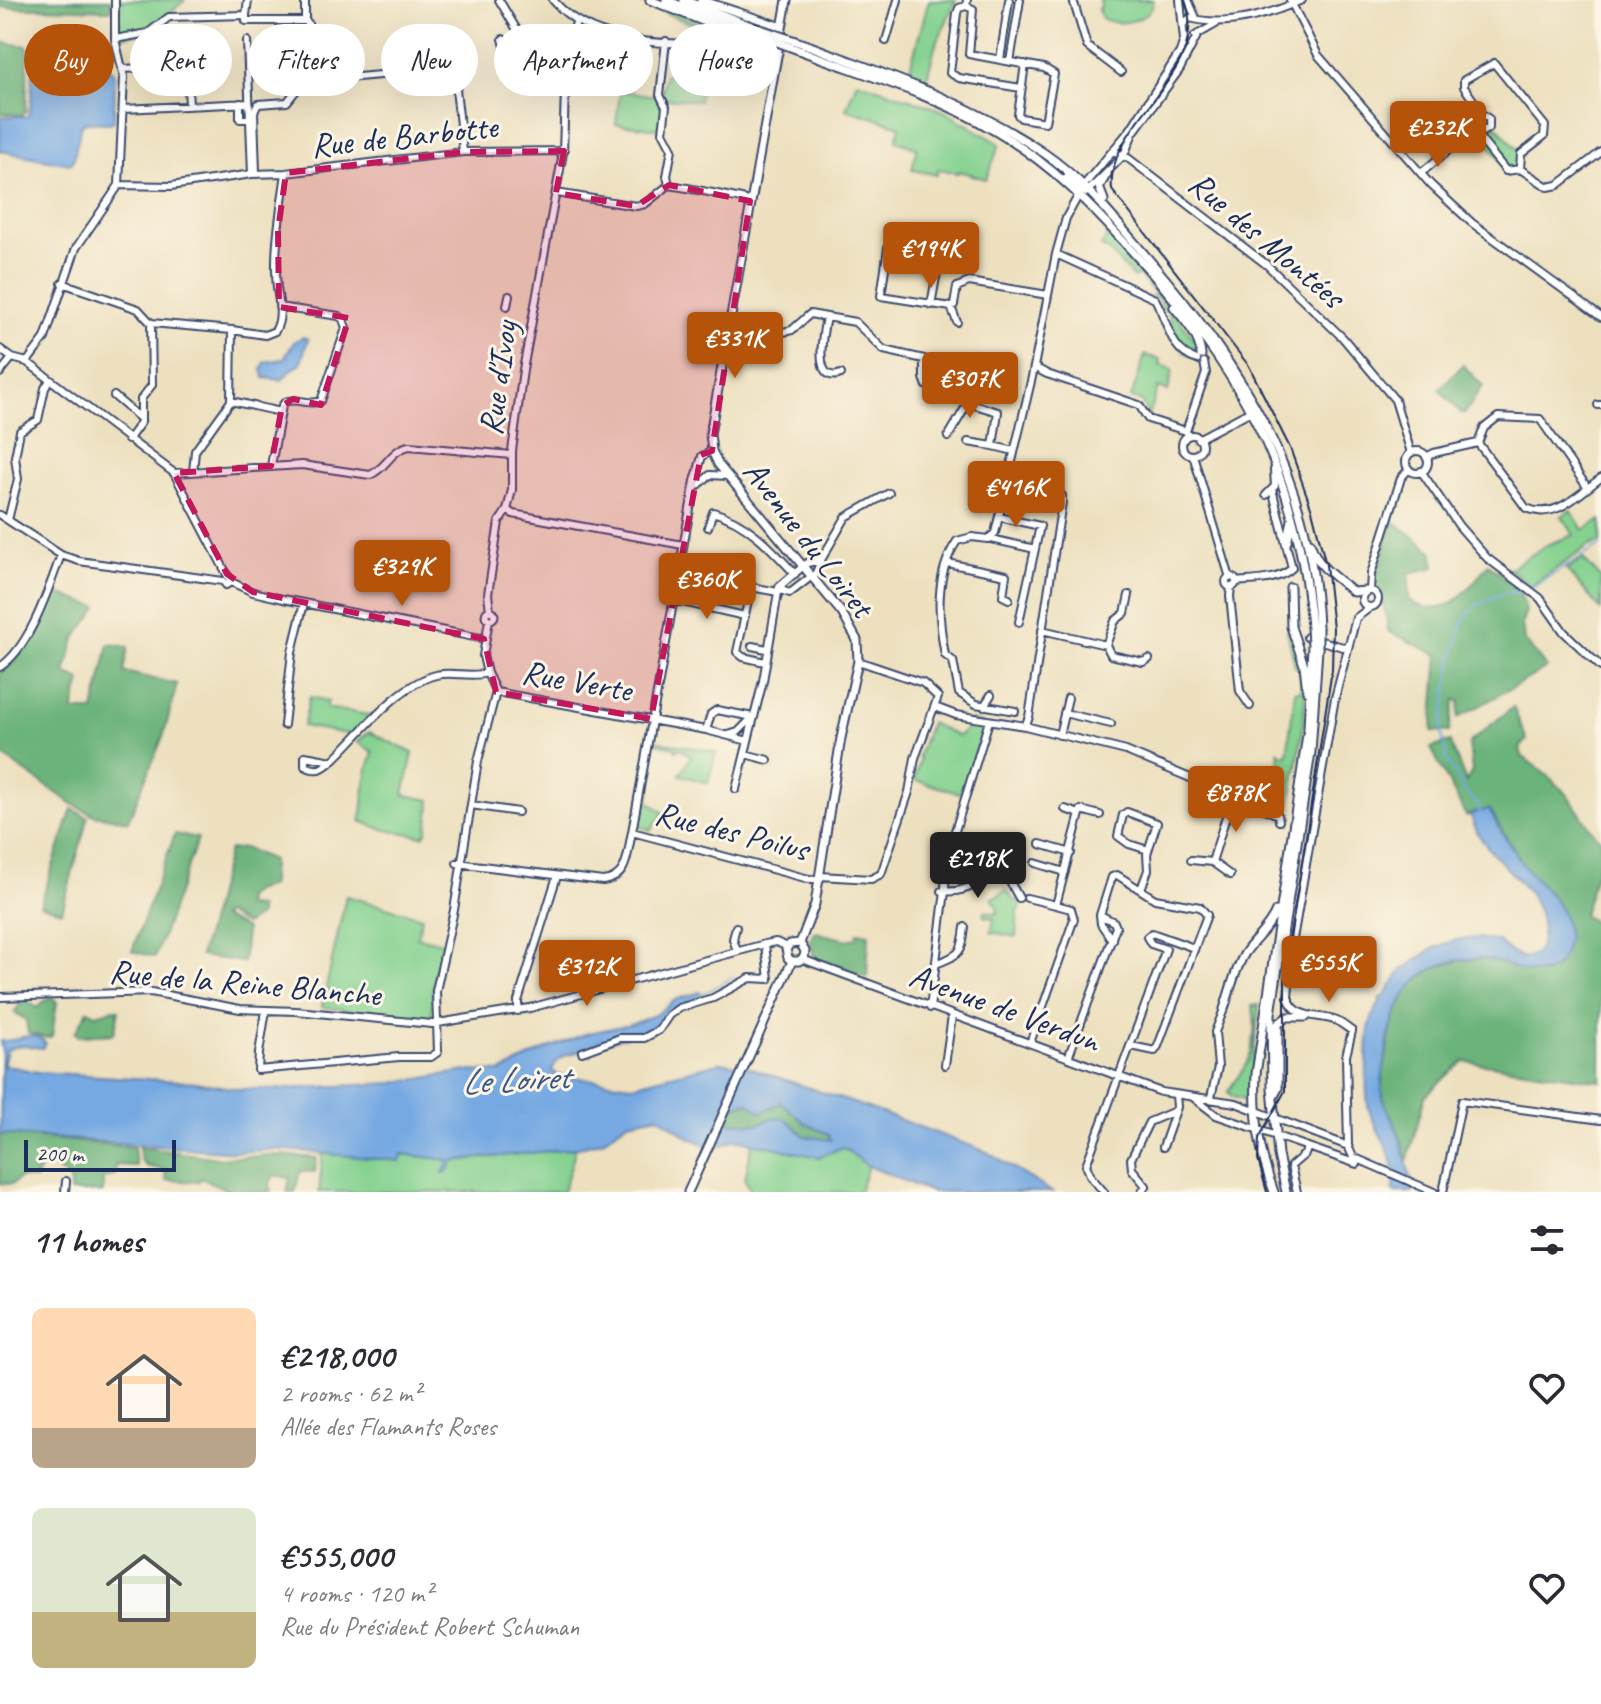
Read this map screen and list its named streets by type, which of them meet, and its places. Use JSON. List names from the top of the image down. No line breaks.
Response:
{"streets":{"main road":["Avenue du Loiret"],"street":["Rue de Barbotte","Rue des Montées","Rue d'Ivoy","Rue Verte","Rue des Poilus","Rue de la Reine Blanche","Avenue de Verdun"]},"crossings":[["Rue de Barbotte","Rue d'Ivoy"],["Avenue du Loiret","Rue des Poilus"],["Avenue du Loiret","Avenue de Verdun"]],"water":["Le Loiret"],"scale_bar":"200 m","page":{"chip":["Buy","Rent","Filters","New","Apartment","House"],"price":["€232K","€194K","€331K","€307K","€416K","€329K","€360K","€878K","€218K","€555K","€312K"],"scale":"200 m","heading":"11 homes","list":[{"name":"€218,000","note":"2 rooms · 62 m² · Allée des Flamants Roses"},{"name":"€555,000","note":"4 rooms · 120 m² · Rue du Président Robert Schuman"}]}}
